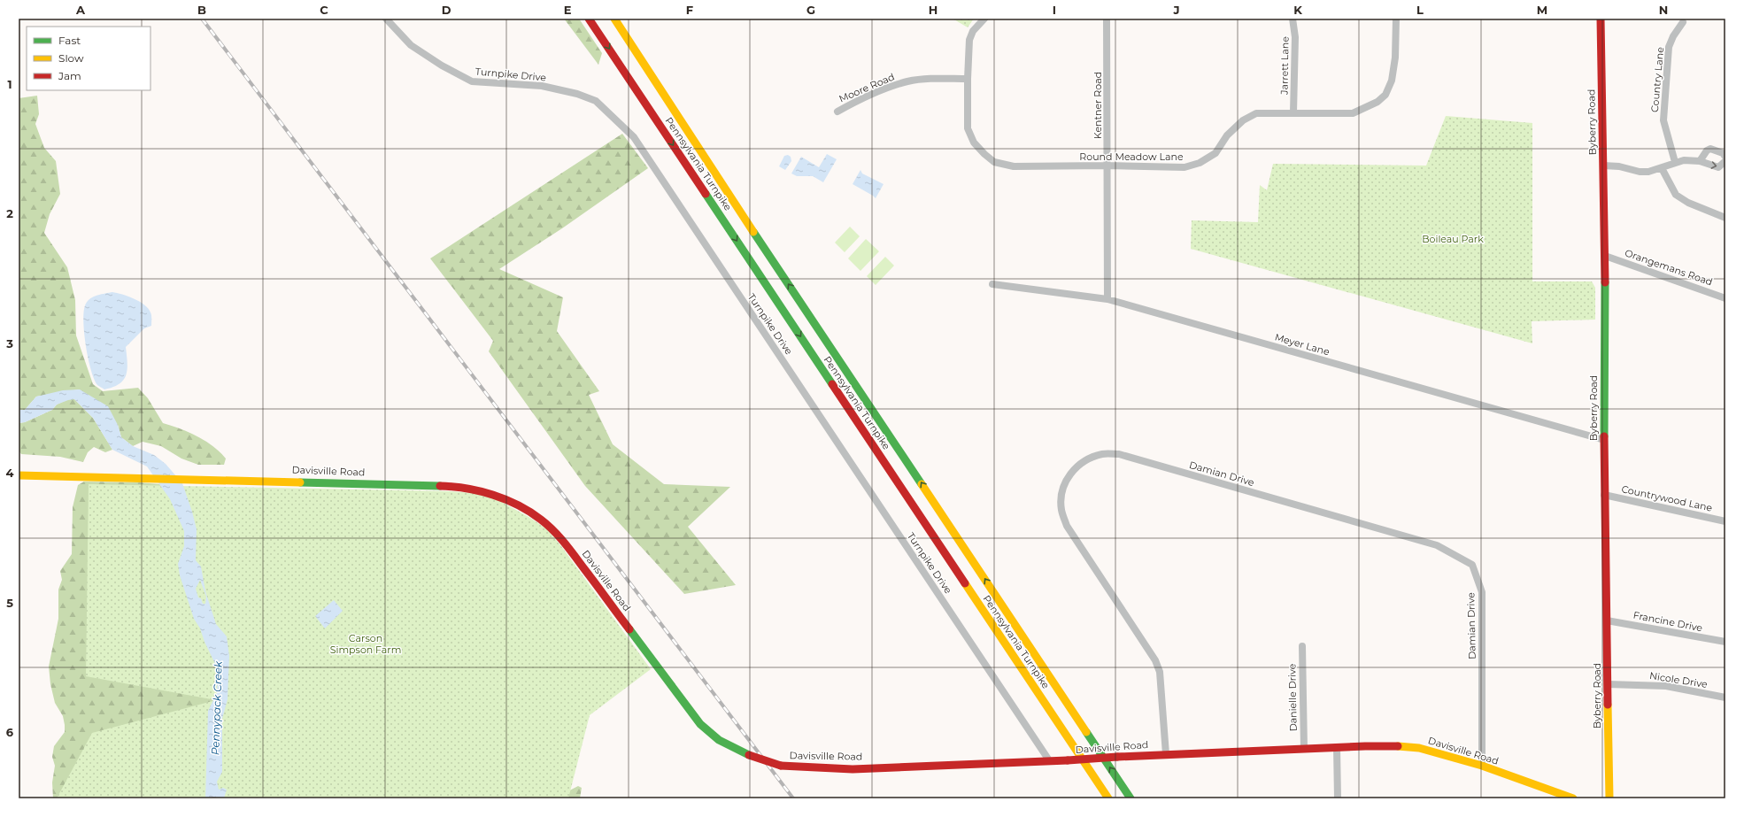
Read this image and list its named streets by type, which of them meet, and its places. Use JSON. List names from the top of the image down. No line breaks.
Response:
{"streets":{"main road":["Byberry Road","Pennsylvania Turnpike","Davisville Road"],"street":["Jarrett Lane","Turnpike Drive","Country Lane","Moore Road","Kentner Road","Round Meadow Lane","Orangemans Road","Meyer Lane","Damian Drive","Countrywood Lane","Francine Drive","Nicole Drive","Danielle Drive"]},"crossings":[["Jarrett Lane","Round Meadow Lane"],["Turnpike Drive","Davisville Road"],["Moore Road","Round Meadow Lane"],["Kentner Road","Round Meadow Lane"],["Kentner Road","Meyer Lane"],["Byberry Road","Orangemans Road"],["Byberry Road","Meyer Lane"],["Byberry Road","Countrywood Lane"],["Byberry Road","Francine Drive"],["Byberry Road","Nicole Drive"],["Davisville Road","Damian Drive"],["Davisville Road","Danielle Drive"]],"water":["Pennypack Creek"],"parks":["Boileau Park","Carson Simpson Farm"],"legend":["Fast","Slow","Jam"],"grid":{"columns":["A","B","C","D","E","F","G","H","I","J","K","L","M","N"],"rows":["1","2","3","4","5","6"]}}
